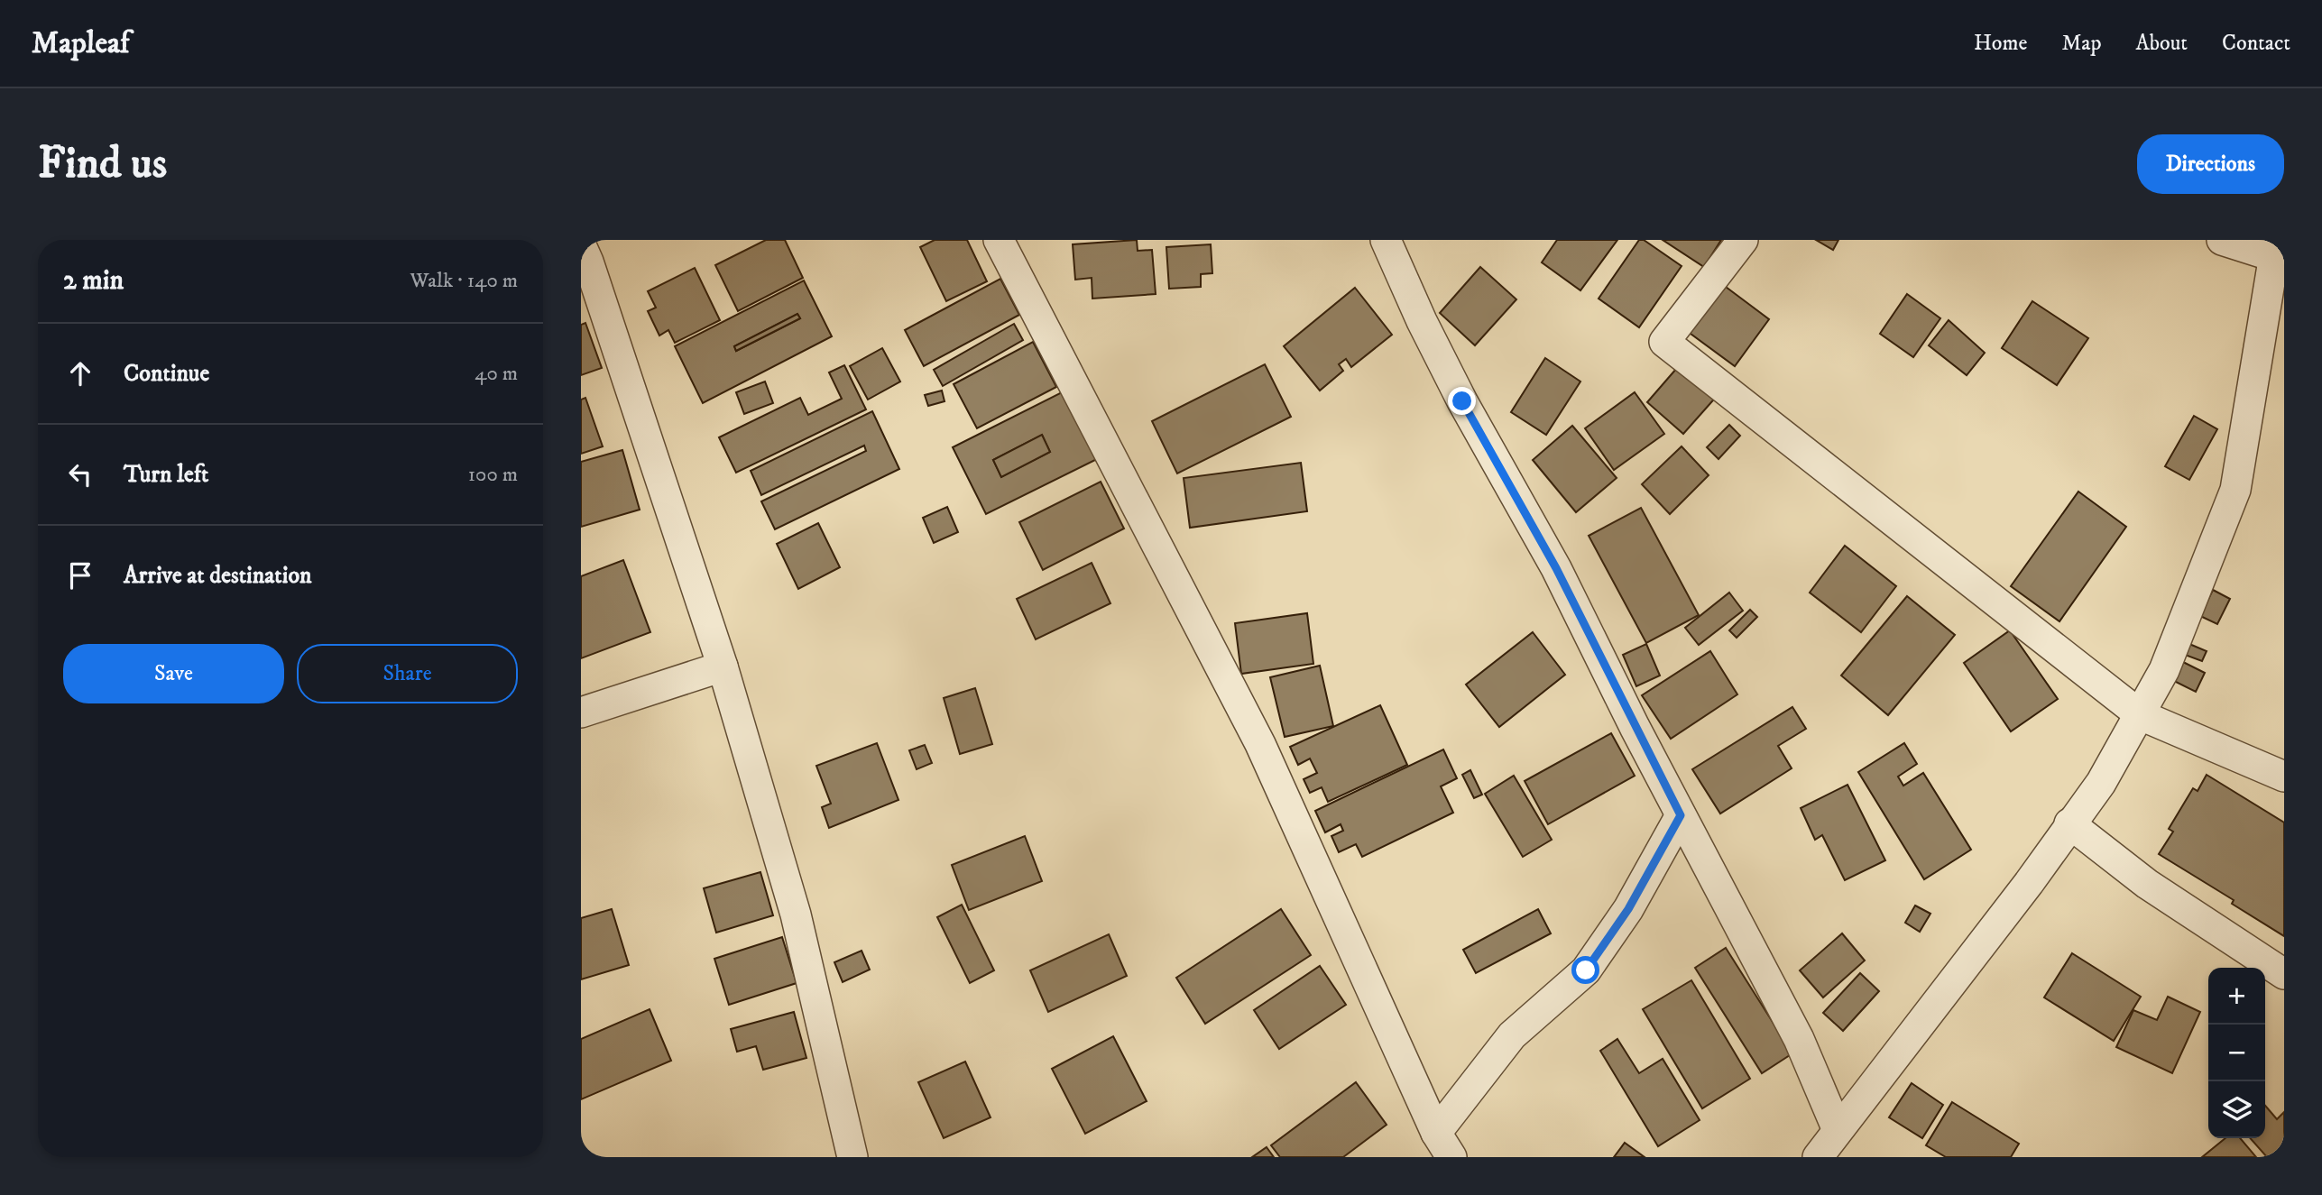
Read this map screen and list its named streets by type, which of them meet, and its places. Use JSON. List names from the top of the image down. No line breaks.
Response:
{"page":{"header":"Mapleaf","nav":["Home","Map","About","Contact"],"buttons":["Directions",["Save","Share"]],"title":"Find us","heading":["2 min","Walk · 140 m"],"list":[["Continue","40 m"],["Turn left","100 m"],"Arrive at destination"],"map_buttons":["+","−"]}}
